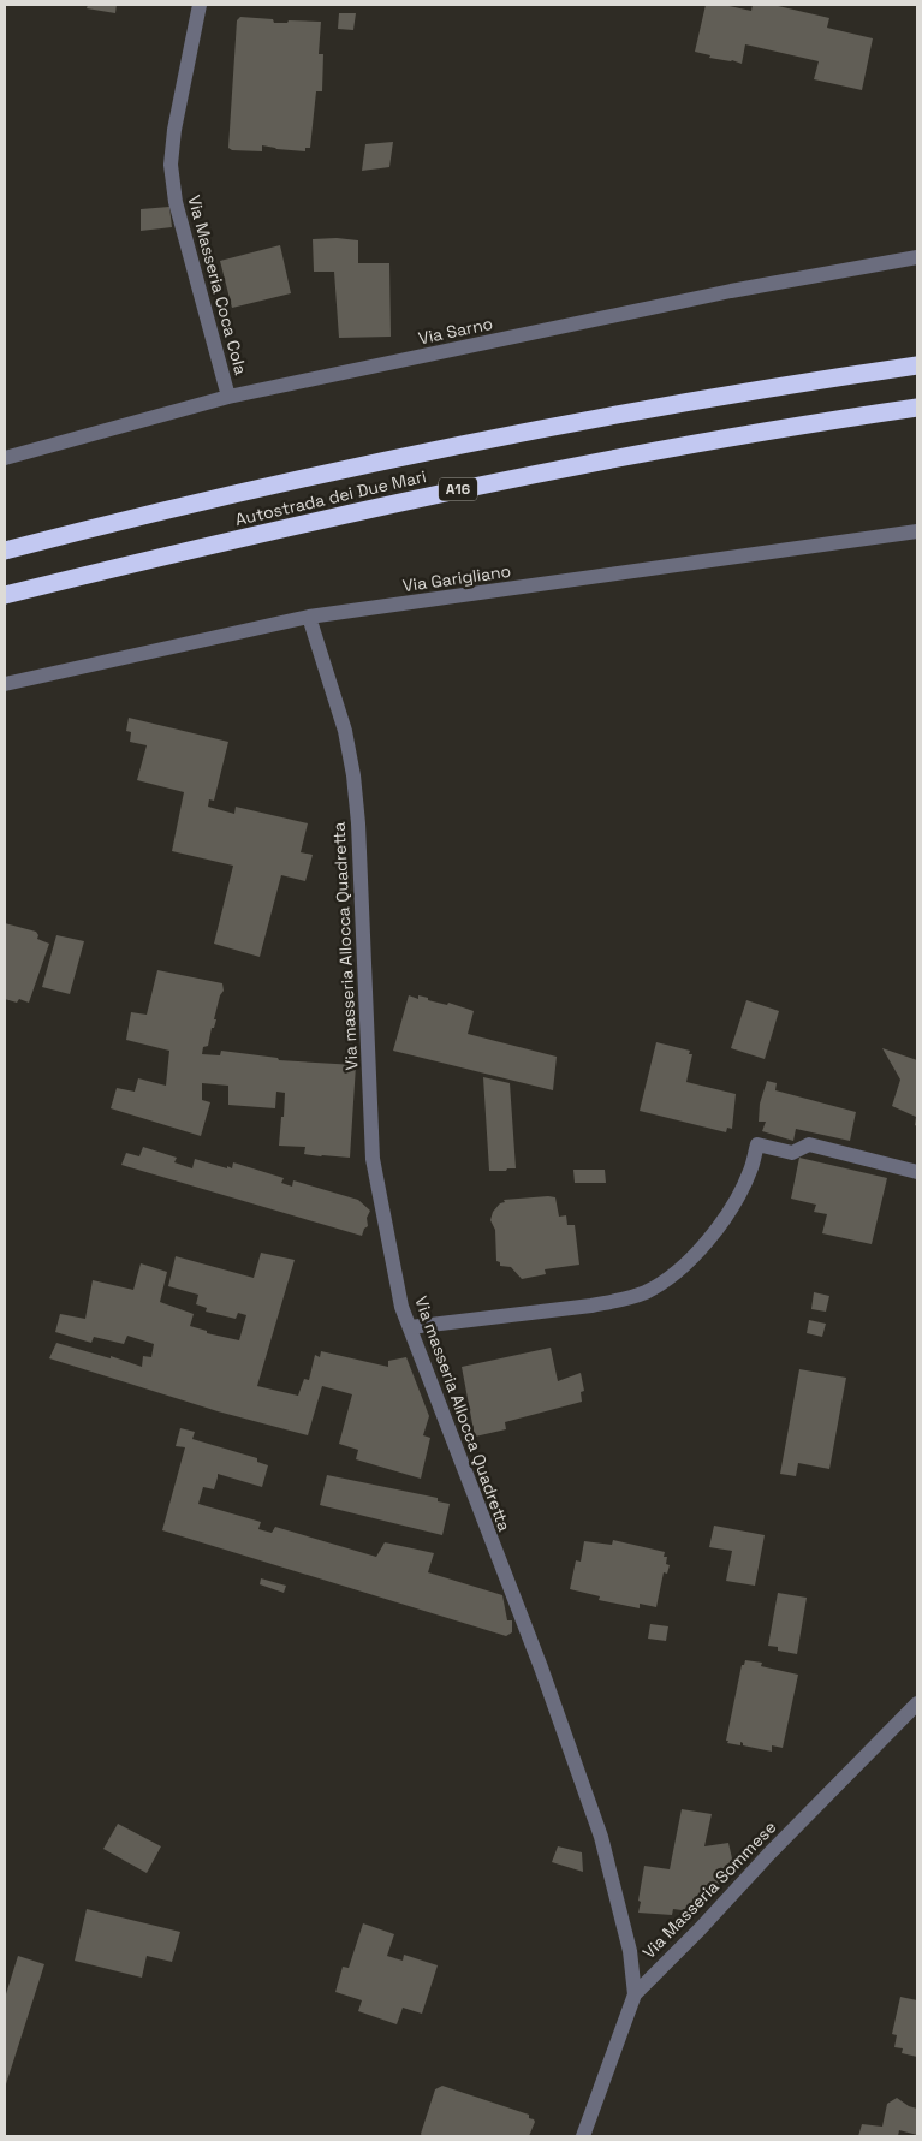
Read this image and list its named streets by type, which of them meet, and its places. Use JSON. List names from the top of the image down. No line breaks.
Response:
{"streets":{"highway":["A16","Autostrada dei Due Mari"],"street":["Via Masseria Coca Cola","Via Sarno","Via Garigliano","Via masseria Allocca Quadretta","Via Masseria Sommese"]},"crossings":[["Via Masseria Coca Cola","Via Sarno"],["Via Garigliano","Via masseria Allocca Quadretta"],["Via masseria Allocca Quadretta","Via Masseria Sommese"]]}
